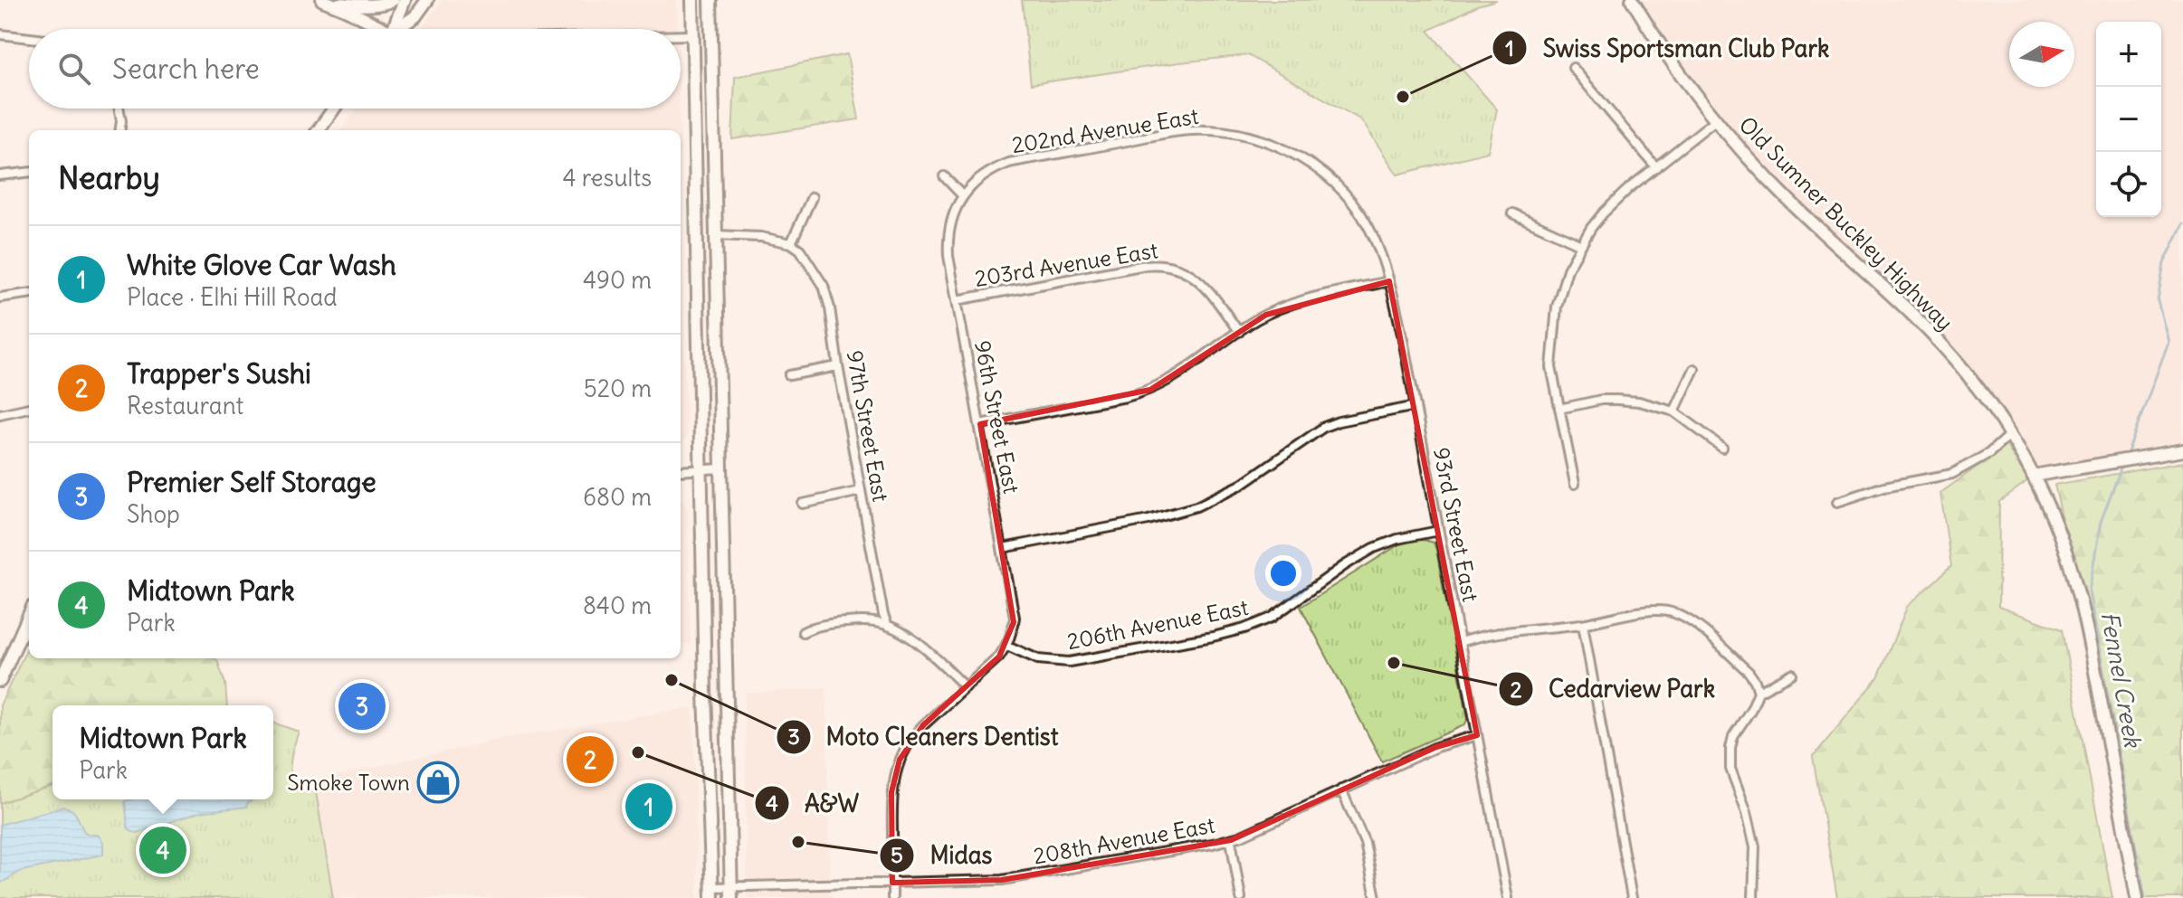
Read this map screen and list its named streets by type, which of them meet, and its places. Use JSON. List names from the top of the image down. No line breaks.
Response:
{"streets":{"main road":["Old Sumner Buckley Highway"],"street":["202nd Avenue East","203rd Avenue East","96th Street East","97th Street East","93rd Street East","206th Avenue East","208th Avenue East"]},"crossings":[["202nd Avenue East","96th Street East"],["202nd Avenue East","93rd Street East"],["203rd Avenue East","96th Street East"],["96th Street East","206th Avenue East"],["93rd Street East","206th Avenue East"],["93rd Street East","208th Avenue East"]],"water":["Fennel Creek"],"places":{"other":["Swiss Sportsman Club Park","Cedarview Park","Moto Cleaners Dentist","A&W","Midas"],"shop":["Smoke Town"]},"north":"right","page":{"map_buttons":["+","−"],"search":"Search here","heading":["Nearby","4 results"],"list":[{"mark":"1","name":"White Glove Car Wash","note":"Place · Elhi Hill Road","value":"490 m"},{"mark":"2","name":"Trapper's Sushi","note":"Restaurant","value":"520 m"},{"mark":"3","name":"Premier Self Storage","note":"Shop","value":"680 m"},{"mark":"4","name":"Midtown Park","note":"Park","value":"840 m"}],"pins":["3","2","1","4"],"popup":["Midtown Park","Park"]}}
